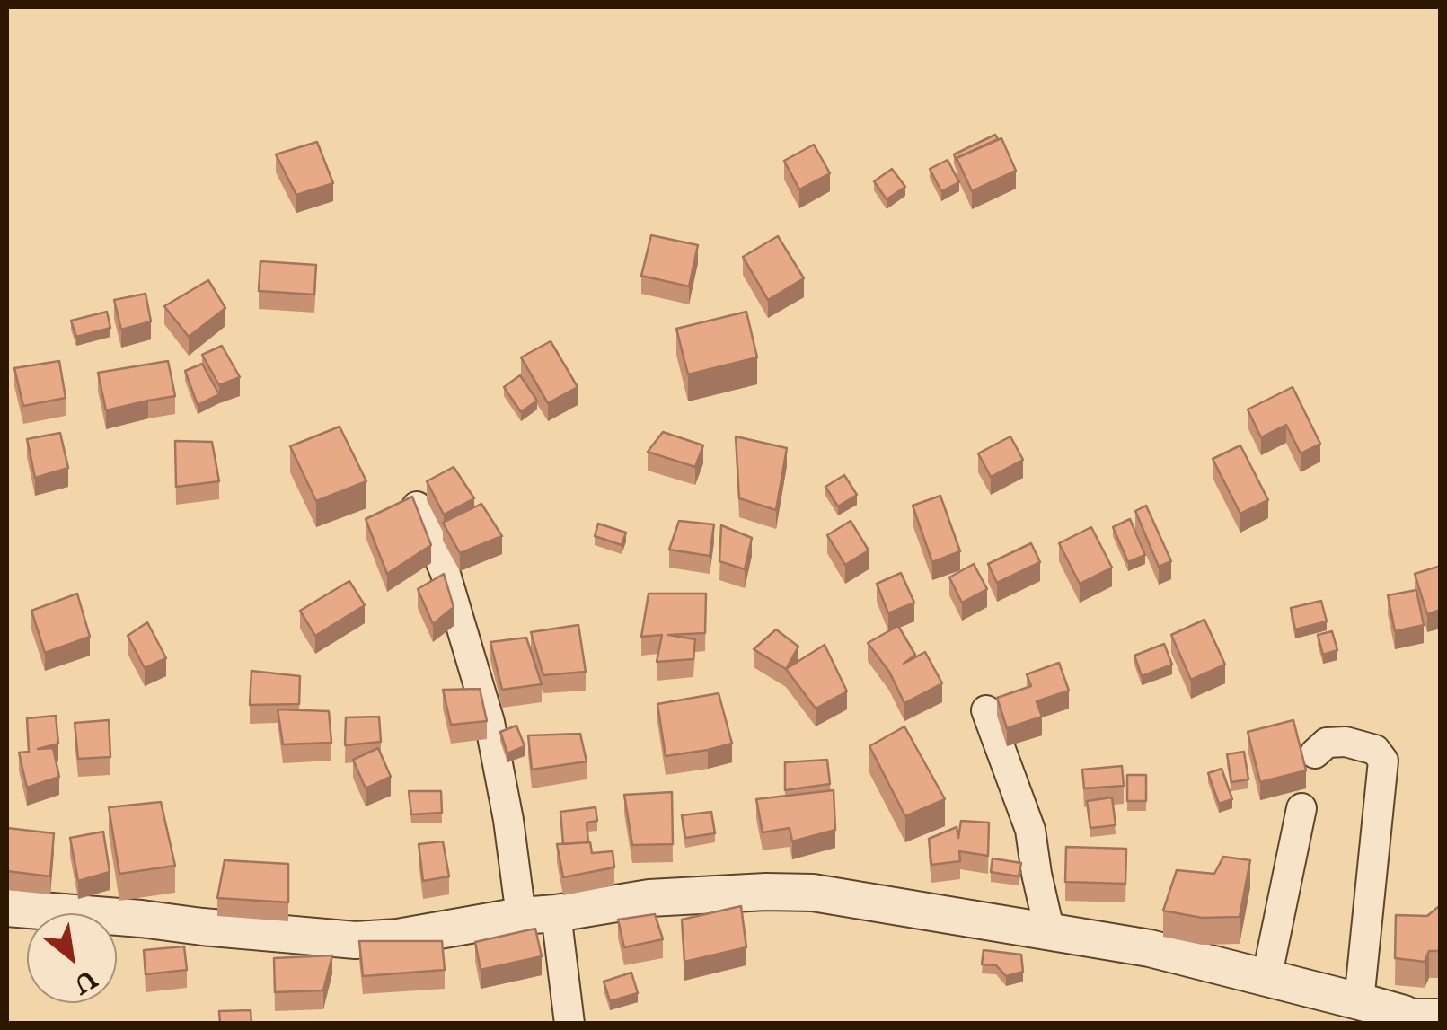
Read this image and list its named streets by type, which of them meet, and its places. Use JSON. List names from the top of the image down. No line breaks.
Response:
{"north":"bottom right"}
